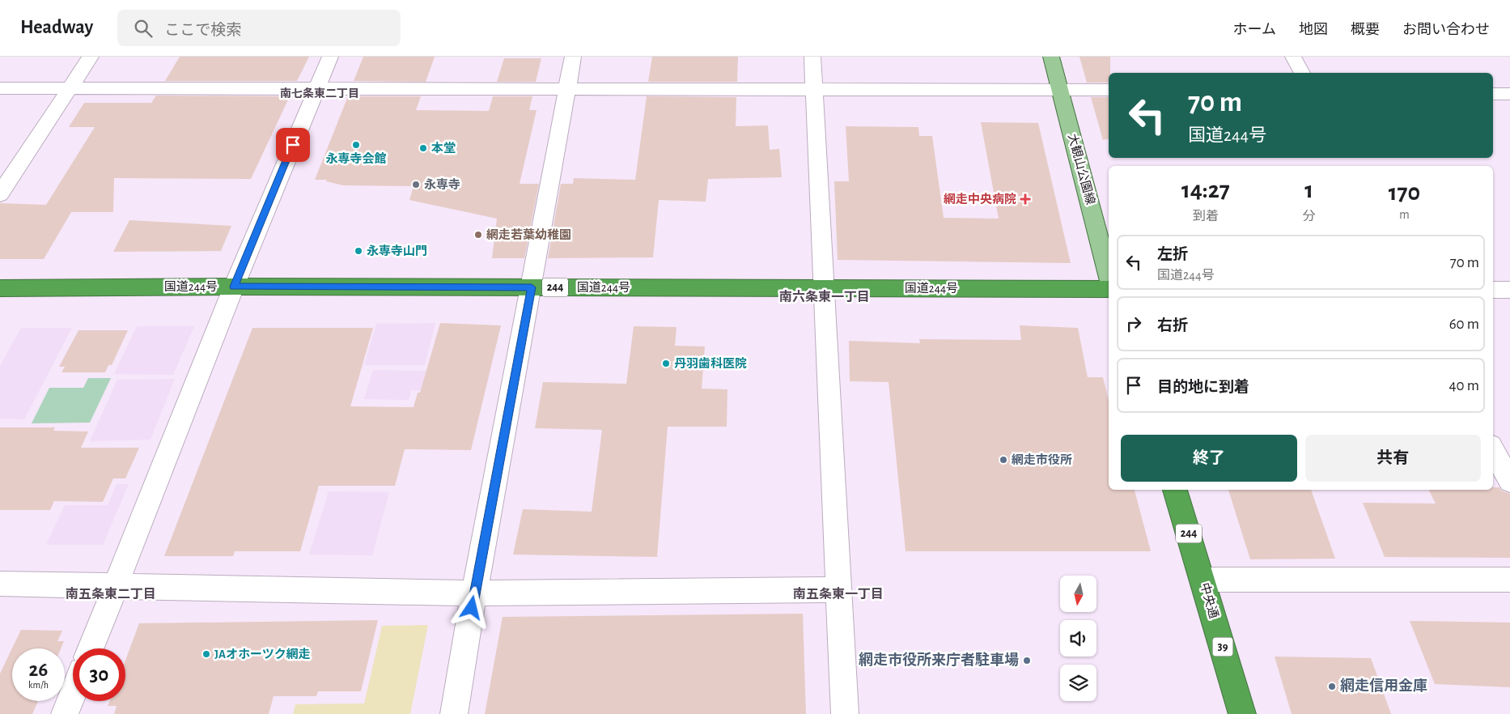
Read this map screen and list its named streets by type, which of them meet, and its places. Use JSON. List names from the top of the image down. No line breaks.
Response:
{"streets":{"highway":["国道244号","244","中央通","39"],"main road":["大観山公園線"]},"districts":["南七条東二丁目","南六条東一丁目","南五条東二丁目","南五条東一丁目"],"places":{"other":["永専寺会館","本堂","永専寺","網走若葉幼稚園","永専寺山門","丹羽歯科医院","網走市役所","JAオホーツク網走","網走市役所来庁者駐車場","網走信用金庫"],"health":["網走中央病院"]},"north":"bottom","page":{"header":"Headway","search":"ここで検索","nav":["ホーム","地図","概要","お問い合わせ"],"turn":["70 m","国道244号"],"eta":["14:27","到着","1","分","170","m"],"list":[{"name":"左折","note":"国道244号","value":"70 m"},{"name":"右折","value":"60 m"},{"name":"目的地に到着","value":"40 m"}],"buttons":["終了","共有"],"speed":"26 km/h","limit":"30"}}
